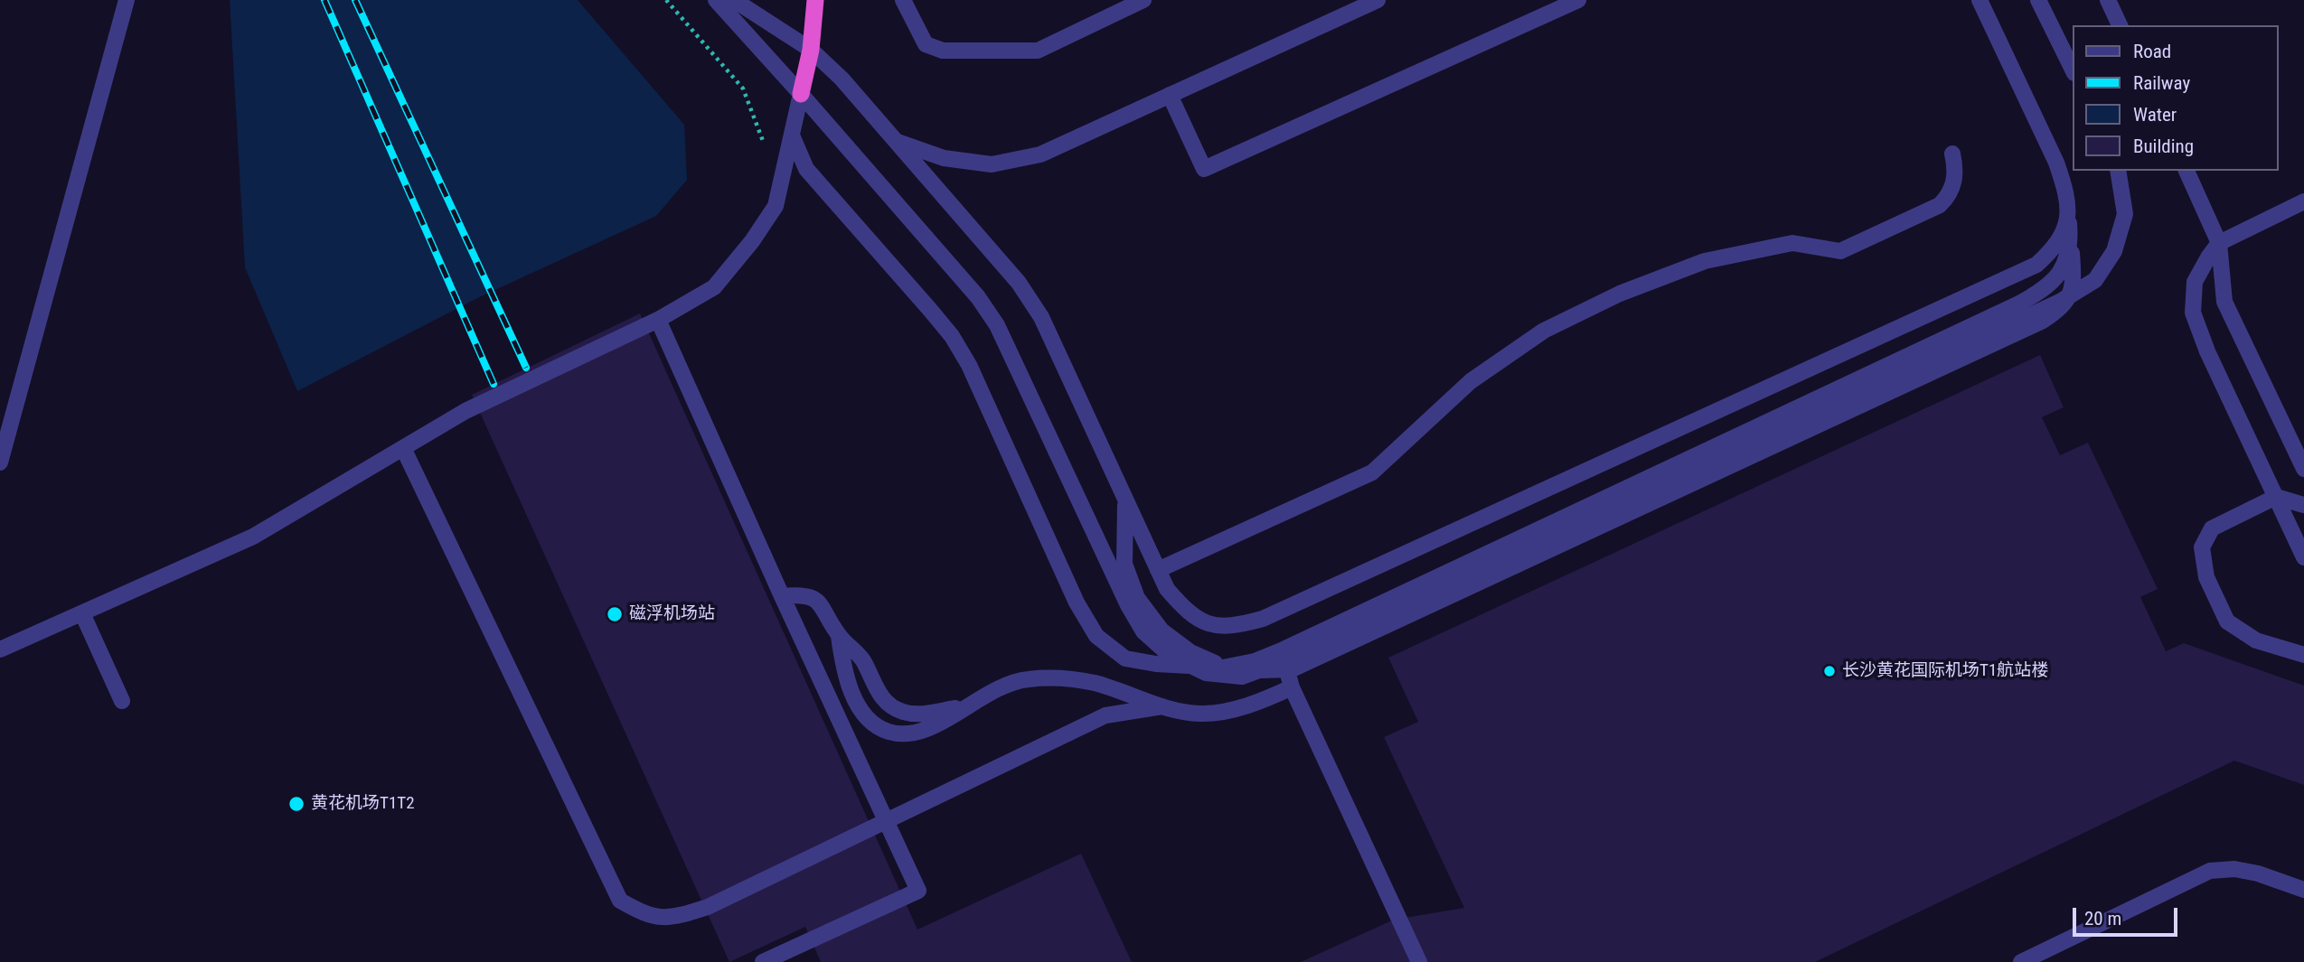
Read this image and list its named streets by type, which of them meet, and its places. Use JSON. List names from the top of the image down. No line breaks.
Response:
{"places":["磁浮机场站","长沙黄花国际机场T1航站楼","黄花机场T1T2"],"legend":["Road","Railway","Water","Building"],"scale_bar":"20 m"}
